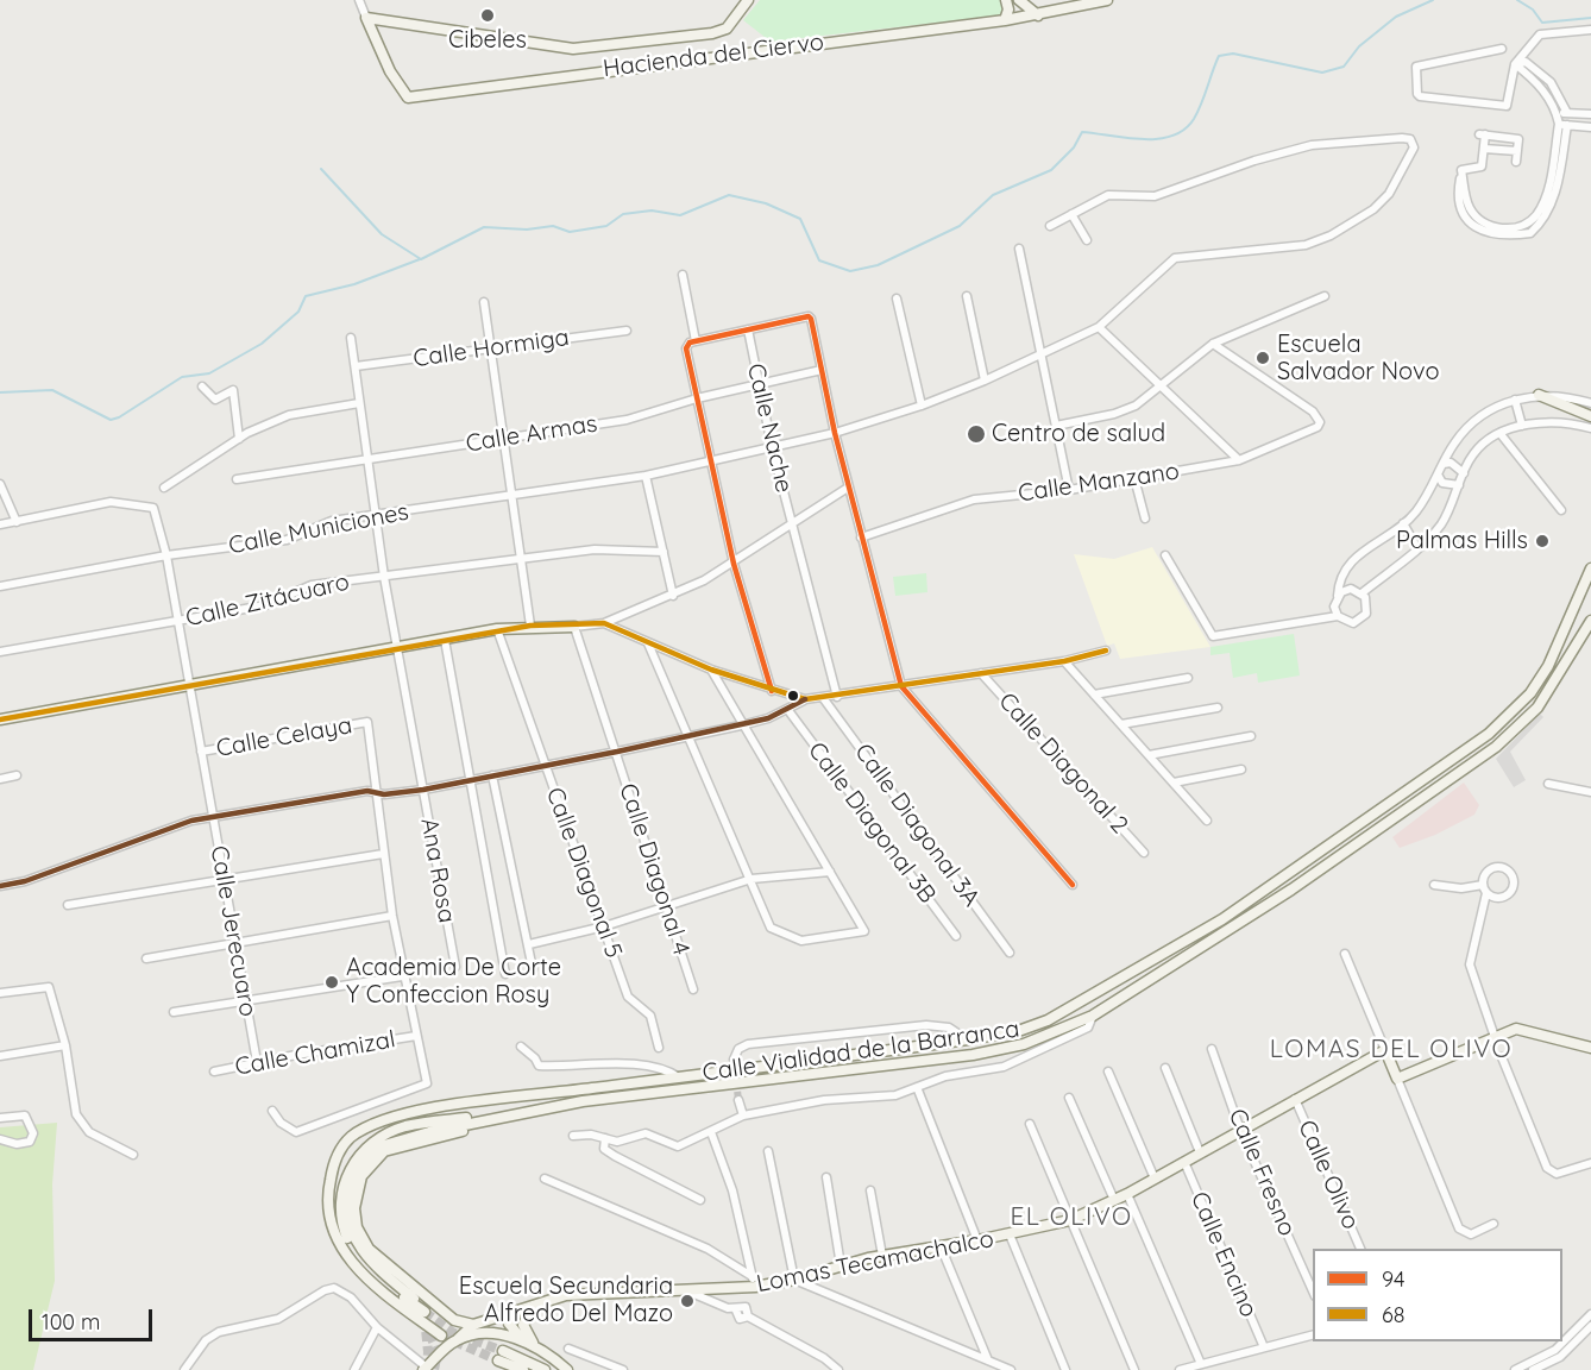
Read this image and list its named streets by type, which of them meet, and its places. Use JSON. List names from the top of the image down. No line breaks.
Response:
{"streets":{"main road":["Hacienda del Ciervo","Calle Vialidad de la Barranca","Lomas Tecamachalco"],"street":["Calle Hormiga","Calle Nache","Calle Armas","Calle Manzano","Calle Municiones","Calle Zitácuaro","Calle Celaya","Calle Diagonal 2","Calle Diagonal 3B","Calle Diagonal 3A","Calle Diagonal 4","Ana Rosa","Calle Diagonal 5","Calle Jerecuaro","Calle Chamizal","Calle Fresno","Calle Olivo","Calle Encino"]},"crossings":[["Calle Hormiga","Ana Rosa"],["Calle Nache","Calle Armas"],["Calle Nache","Calle Municiones"],["Calle Armas","Ana Rosa"],["Calle Municiones","Ana Rosa"],["Calle Municiones","Calle Jerecuaro"],["Calle Zitácuaro","Ana Rosa"],["Calle Zitácuaro","Calle Jerecuaro"],["Calle Celaya","Calle Jerecuaro"],["Calle Jerecuaro","Calle Chamizal"],["Calle Fresno","Lomas Tecamachalco"],["Calle Olivo","Lomas Tecamachalco"],["Calle Encino","Lomas Tecamachalco"]],"districts":["LOMAS DEL OLIVO","EL OLIVO"],"places":["Cibeles","Escuela Salvador Novo","Centro de salud","Palmas Hills","Academia De Corte Y Confeccion Rosy","Escuela Secundaria Alfredo Del Mazo"],"lines":["transit line 94","transit line 68"],"legend":["94","68"],"scale_bar":"100 m"}
